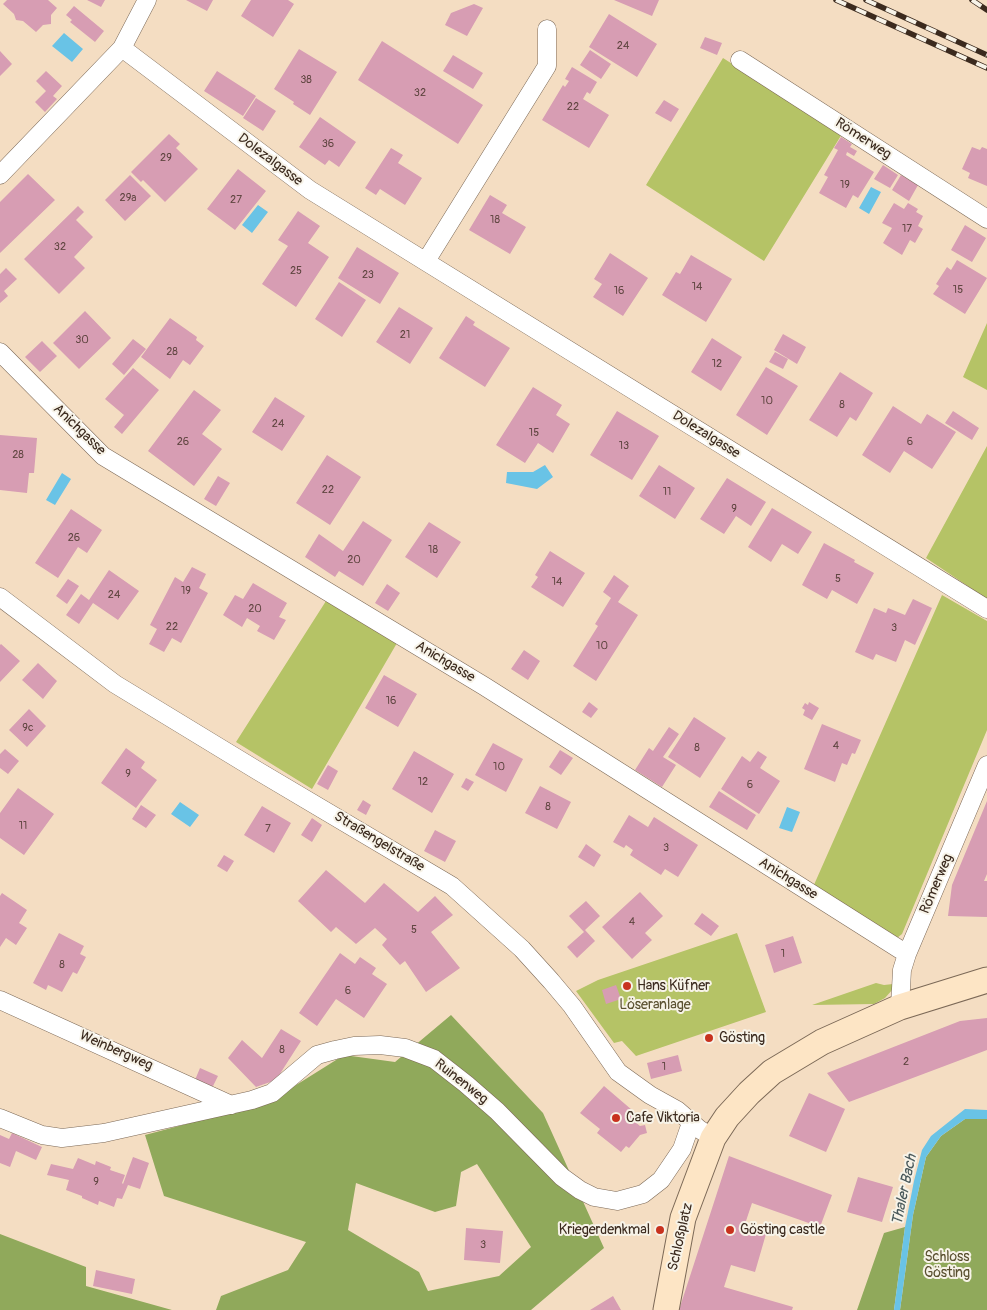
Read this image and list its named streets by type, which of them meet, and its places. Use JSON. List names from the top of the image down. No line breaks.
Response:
{"streets":{"main road":["Schloßplatz"],"street":["Römerweg","Dolezalgasse","Anichgasse","Straßengelstraße","Weinbergweg","Ruinenweg"]},"crossings":[["Römerweg","Anichgasse"],["Römerweg","Schloßplatz"],["Straßengelstraße","Ruinenweg"],["Straßengelstraße","Schloßplatz"],["Weinbergweg","Ruinenweg"]],"water":["Thaler Bach"],"parks":["Löseranlage","Schloss Gösting"],"places":["Hans Küfner","Gösting","Cafe Viktoria","Kriegerdenkmal","Gösting castle"],"house_numbers":["24","38","32","22","36","29","19","29a","27","18","17","32","25","23","14","15","16","21","30","28","12","10","8","24","15","26","6","13","28","22","11","9","26","18","20","5","14","19","24","20","22","3","10","16","9c","4","8","10","9","12","6","8","11","7","3","4","5","1","8","6","8","2","1","9","3"]}
